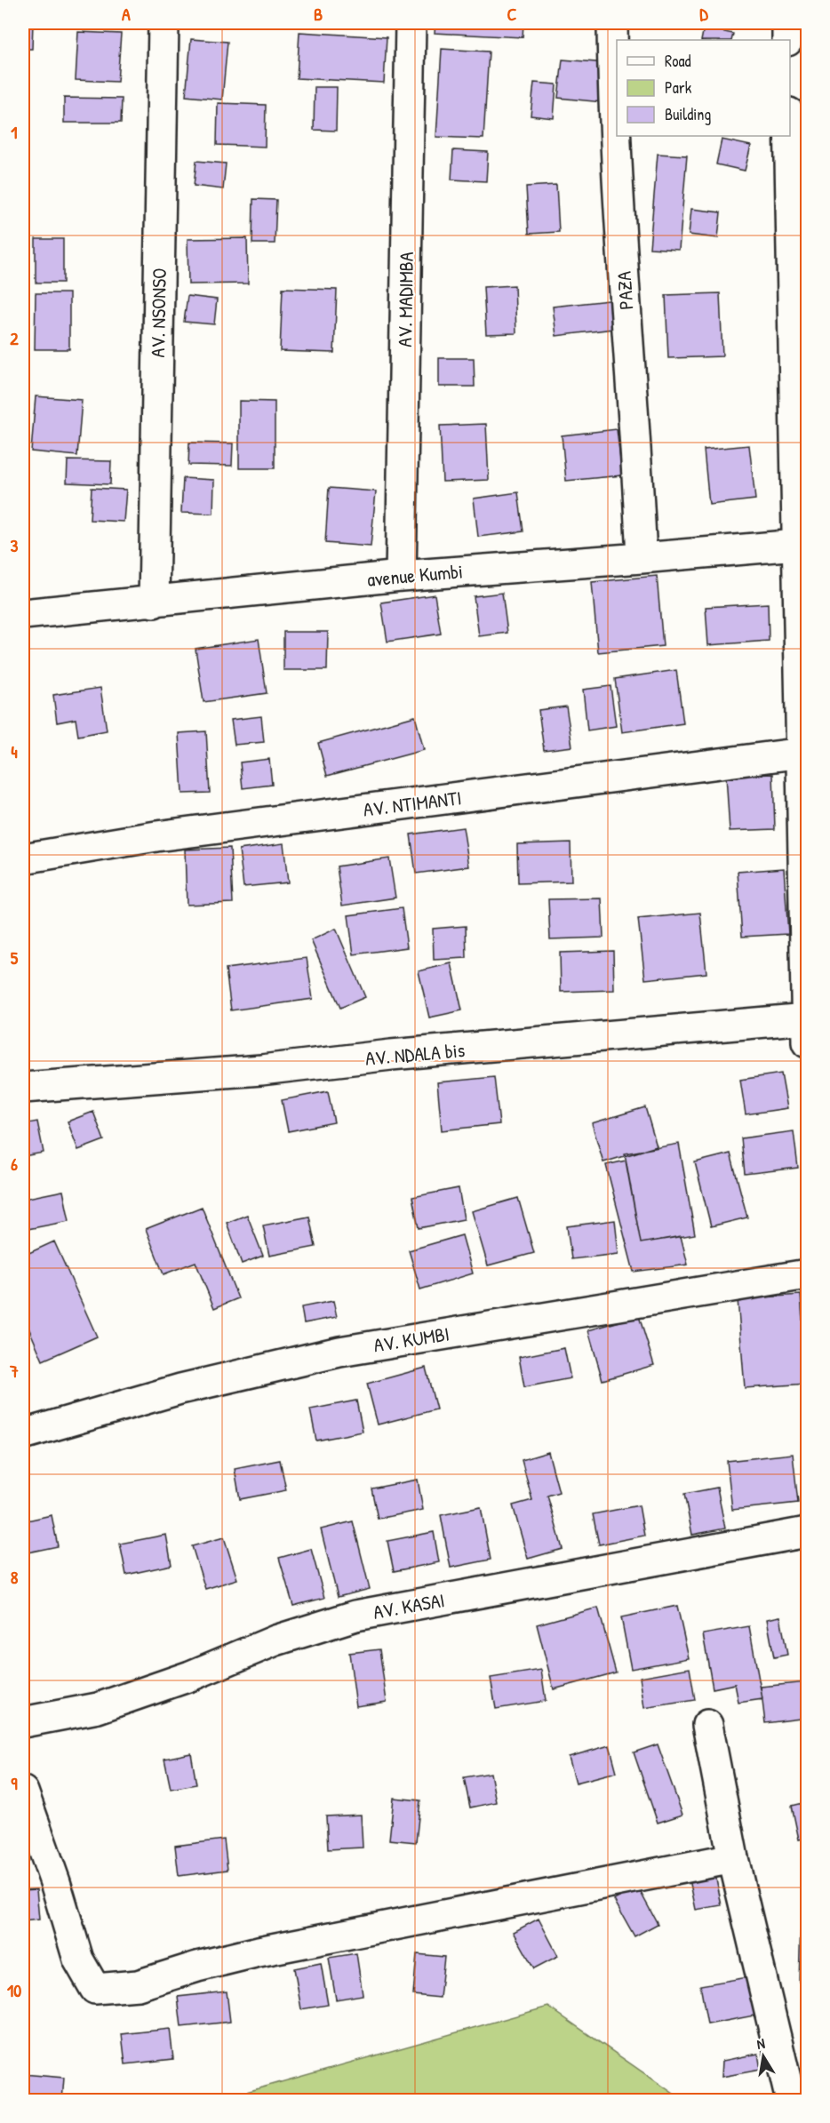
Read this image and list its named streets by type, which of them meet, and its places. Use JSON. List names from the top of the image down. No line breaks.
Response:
{"streets":{"street":["PAZA","AV. MADIMBA","AV. NSONSO","avenue Kumbi","AV. NTIMANTI","AV. NDALA bis","AV. KUMBI","AV. KASAI"]},"crossings":[["PAZA","avenue Kumbi"],["AV. MADIMBA","avenue Kumbi"],["AV. NSONSO","avenue Kumbi"]],"legend":["Road","Park","Building"],"north":"top","grid":{"columns":["A","B","C","D"],"rows":["1","2","3","4","5","6","7","8","9","10"]}}
